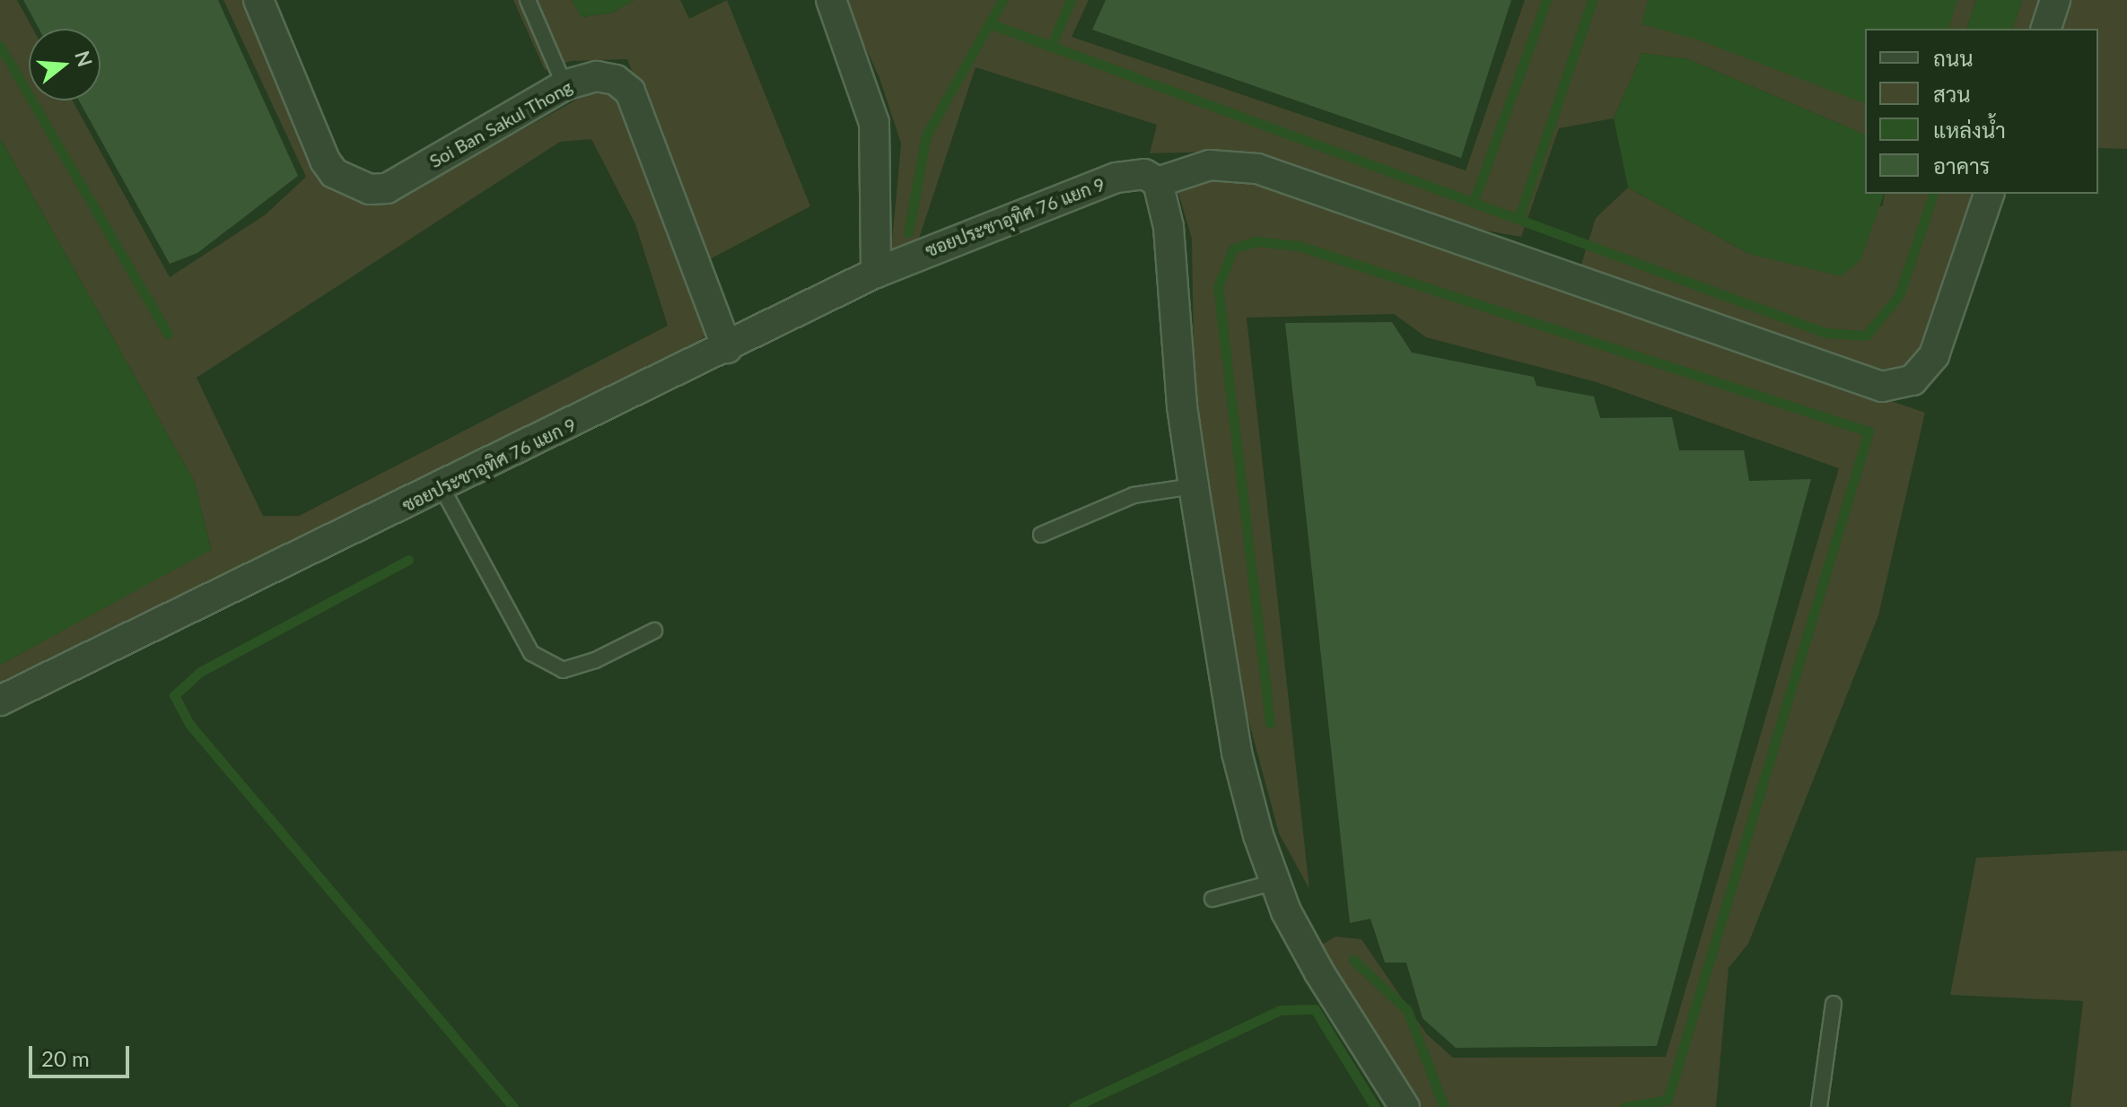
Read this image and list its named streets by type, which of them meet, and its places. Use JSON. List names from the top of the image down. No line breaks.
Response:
{"streets":{"street":["Soi Ban Sakul Thong","ซอยประชาอุทิศ 76 แยก 9"]},"crossings":[["Soi Ban Sakul Thong","ซอยประชาอุทิศ 76 แยก 9"]],"legend":["ถนน","สวน","แหล่งน้ำ","อาคาร"],"scale_bar":"20 m","north":"right"}
